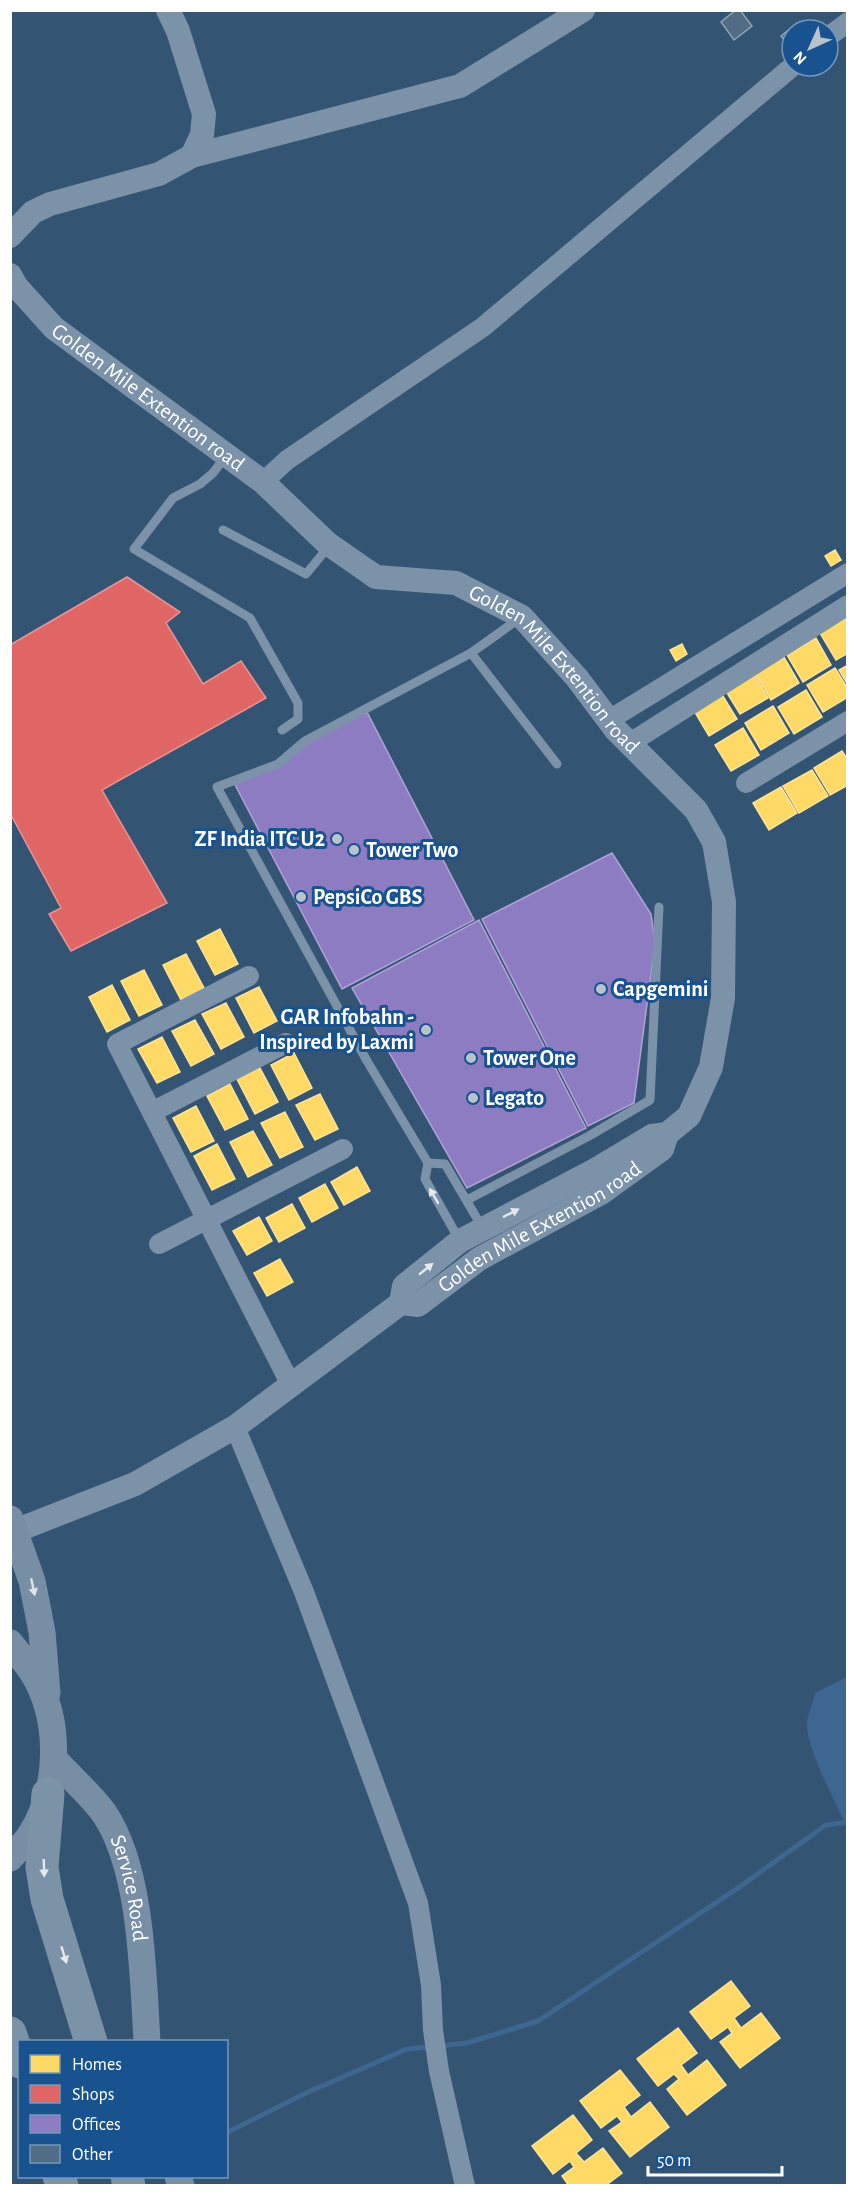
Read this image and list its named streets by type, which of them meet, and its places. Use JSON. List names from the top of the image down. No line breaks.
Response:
{"streets":{"main road":["Service Road"],"street":["Golden Mile Extention road"]},"places":["ZF India ITC U2","Tower Two","PepsiCo GBS","Capgemini","GAR Infobahn - Inspired by Laxmi","Tower One","Legato"],"legend":["Homes","Shops","Offices","Other"],"scale_bar":"50 m","north":"bottom left"}
